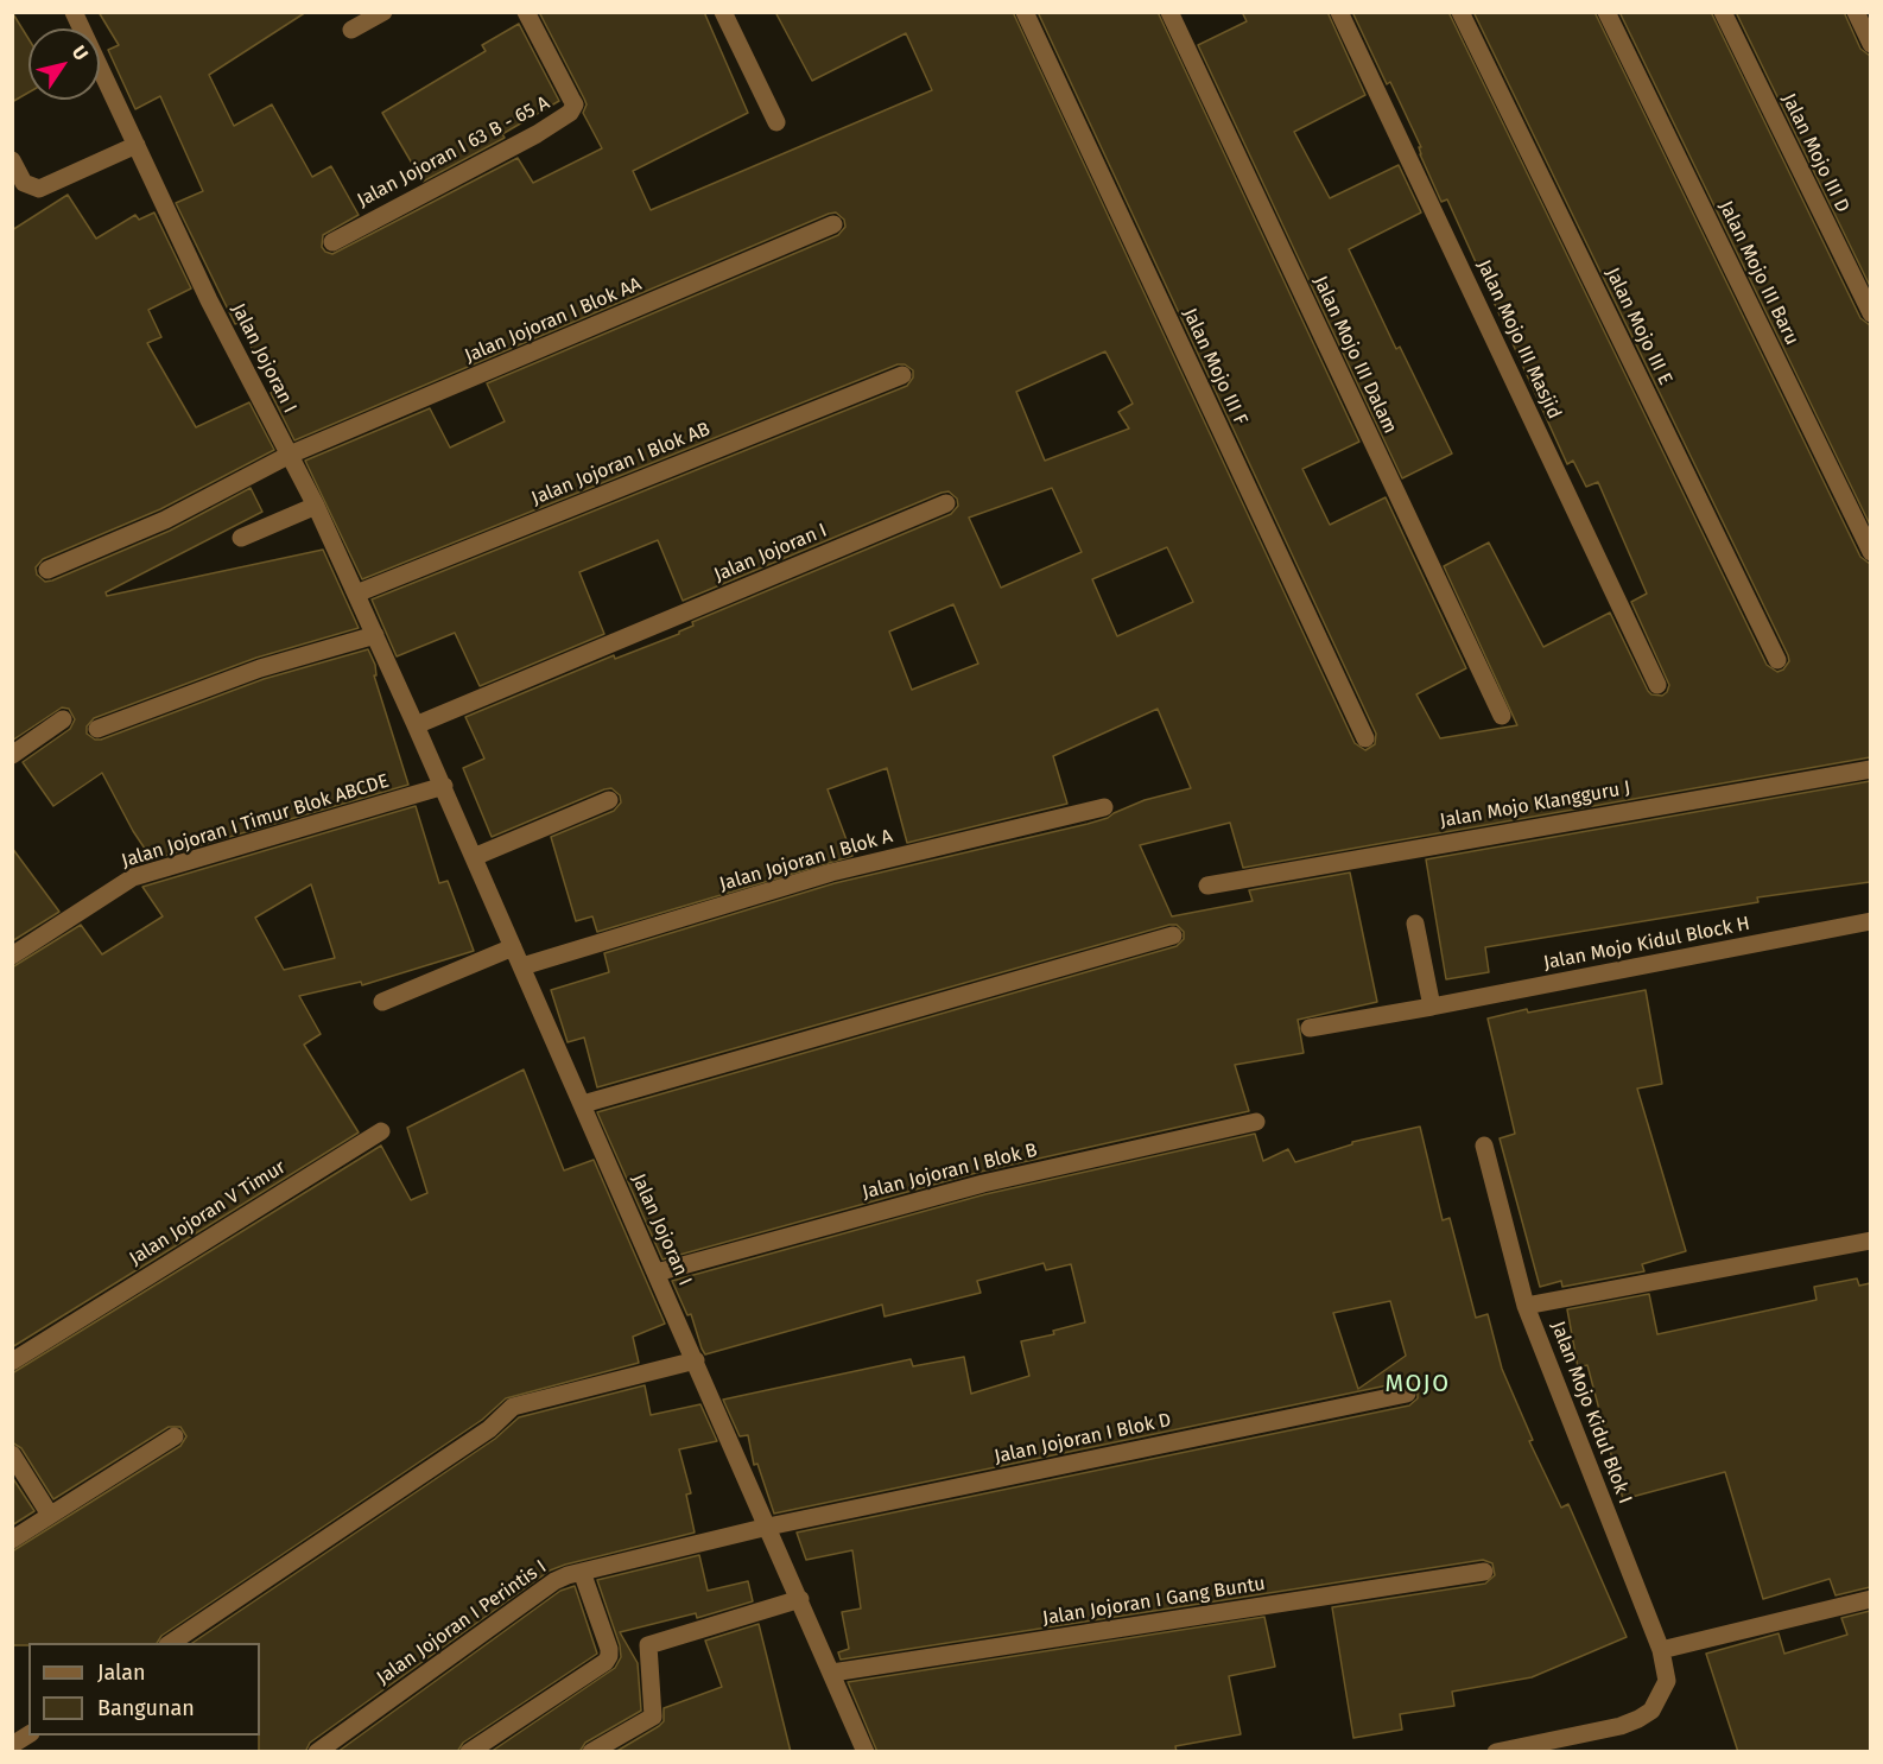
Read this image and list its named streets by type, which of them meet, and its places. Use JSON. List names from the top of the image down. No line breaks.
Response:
{"streets":{"street":["Jalan Jojoran I 63 B - 65 A","Jalan Mojo III D","Jalan Mojo III Baru","Jalan Jojoran I Blok AA","Jalan Mojo III E","Jalan Mojo III Masjid","Jalan Mojo III Dalam","Jalan Jojoran I","Jalan Mojo III F","Jalan Jojoran I Blok AB","Jalan Mojo Klangguru J","Jalan Jojoran I Timur Blok ABCDE","Jalan Jojoran I Blok A","Jalan Mojo Kidul Block H","Jalan Jojoran I Blok B","Jalan Jojoran V Timur","Jalan Mojo Kidul Blok I","Jalan Jojoran I Blok D","Jalan Jojoran I Gang Buntu","Jalan Jojoran I Perintis I"]},"crossings":[["Jalan Jojoran I Blok AA","Jalan Jojoran I"],["Jalan Jojoran I","Jalan Jojoran I Blok AB"],["Jalan Jojoran I","Jalan Jojoran I Timur Blok ABCDE"],["Jalan Jojoran I","Jalan Jojoran I Blok A"],["Jalan Jojoran I","Jalan Jojoran I Blok B"],["Jalan Jojoran I","Jalan Jojoran I Blok D"],["Jalan Jojoran I","Jalan Jojoran I Gang Buntu"],["Jalan Jojoran I","Jalan Jojoran I Perintis I"],["Jalan Jojoran I Blok D","Jalan Jojoran I Perintis I"]],"districts":["MOJO"],"legend":["Jalan","Bangunan"],"north":"top right"}
